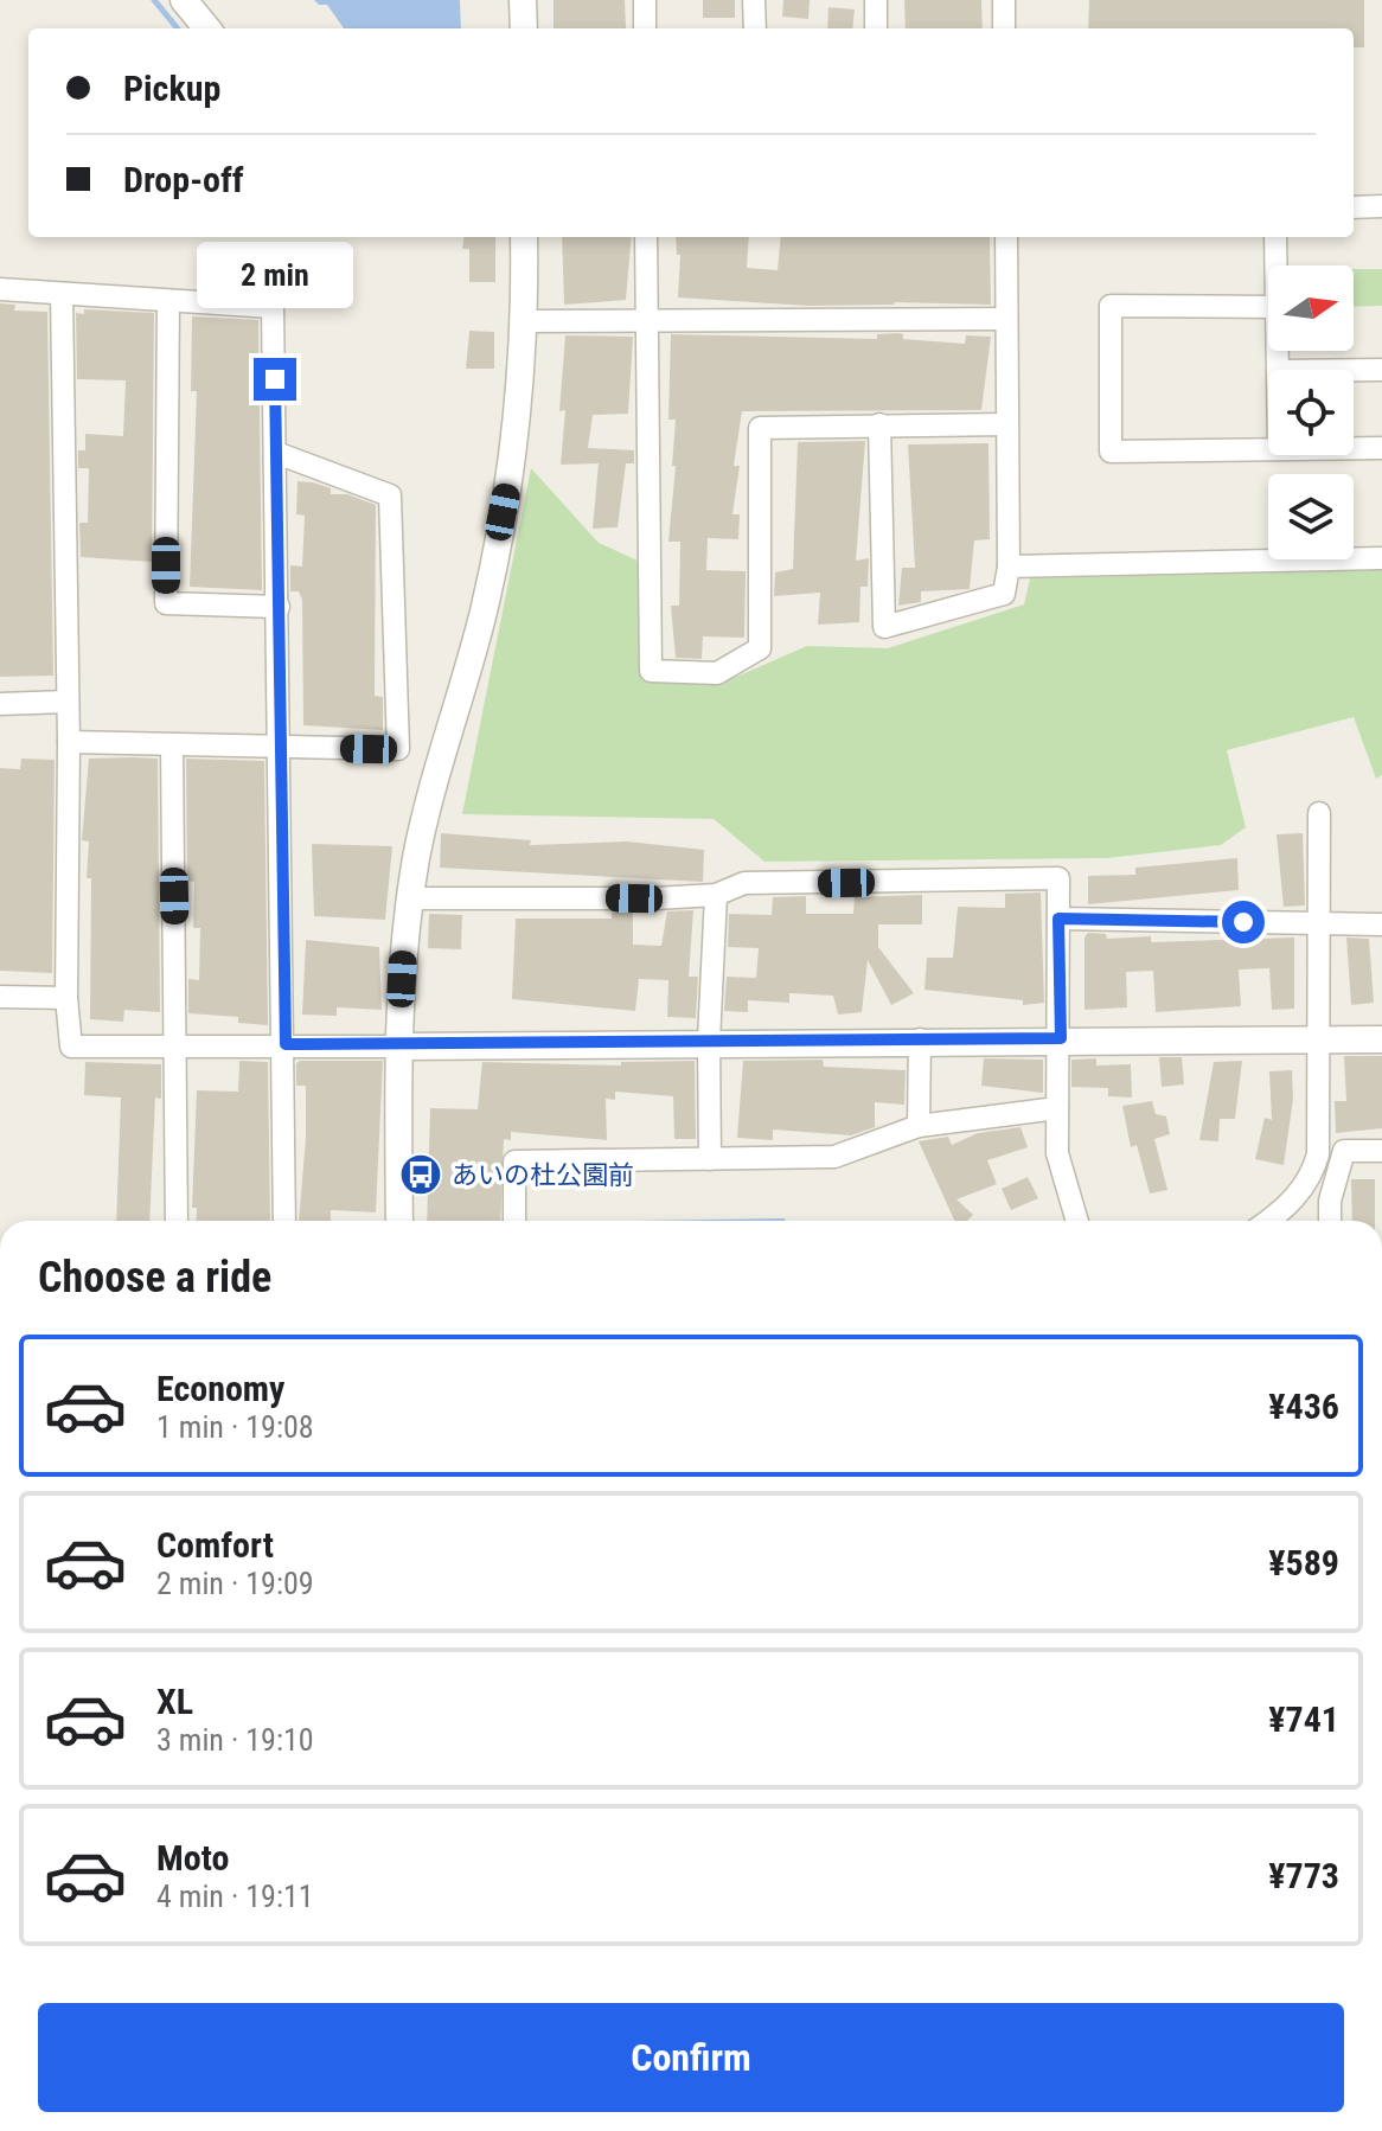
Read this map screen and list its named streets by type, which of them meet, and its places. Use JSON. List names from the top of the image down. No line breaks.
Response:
{"places":{"bus stop":["あいの杜公園前"]},"north":"right","page":{"banner":["Pickup","Drop-off"],"bubble":"2 min","heading":"Choose a ride","list":[{"name":"Economy","note":"1 min · 19:08","value":"¥436"},{"name":"Comfort","note":"2 min · 19:09","value":"¥589"},{"name":"XL","note":"3 min · 19:10","value":"¥741"},{"name":"Moto","note":"4 min · 19:11","value":"¥773"}],"buttons":"Confirm"}}
